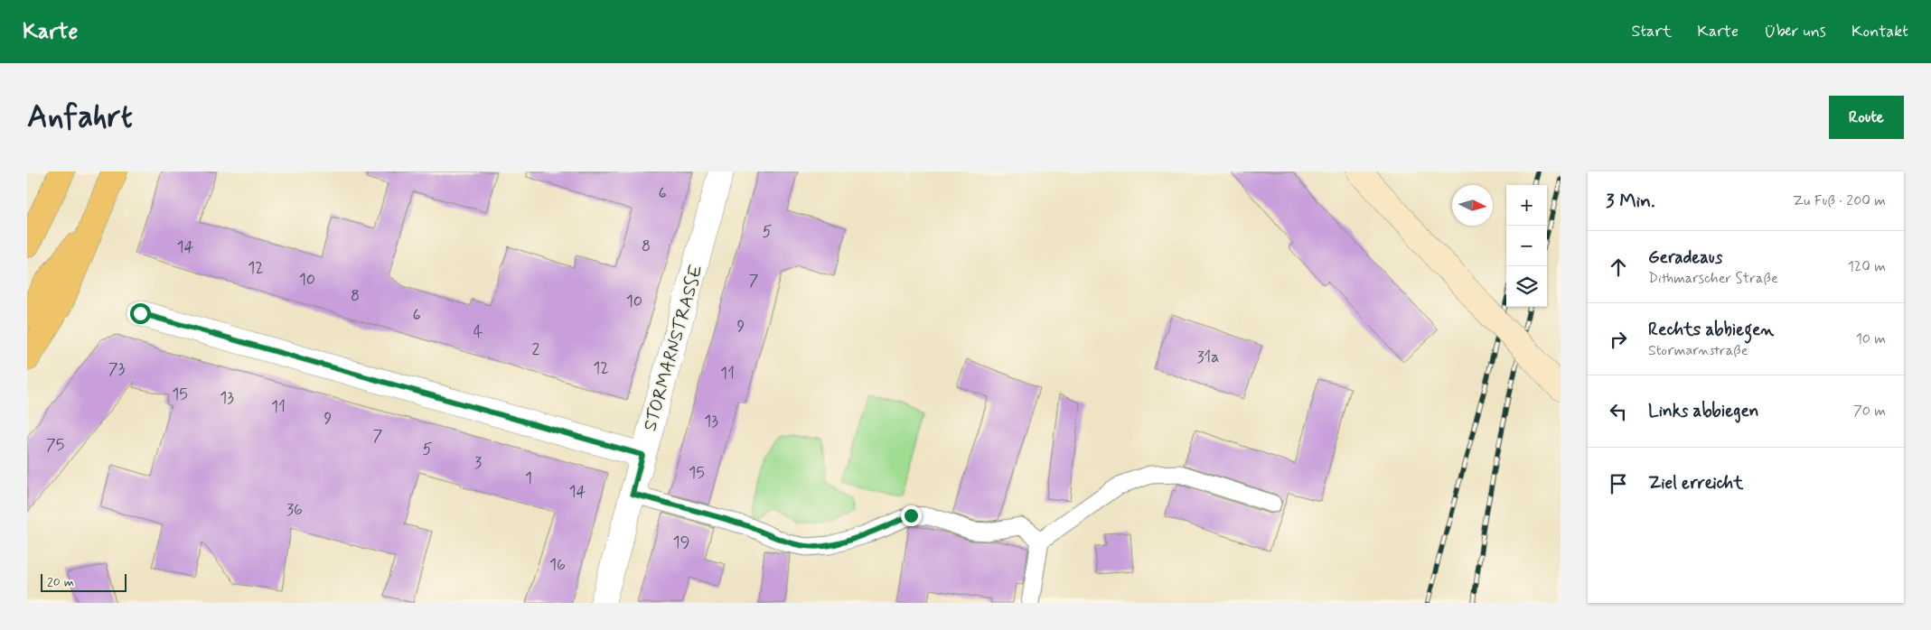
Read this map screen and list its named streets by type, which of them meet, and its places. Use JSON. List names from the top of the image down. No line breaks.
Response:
{"streets":{"street":["STORMARNSTRASSE"]},"house_numbers":["6","5","8","14","12","10","7","8","10","6","9","4","2","31a","12","73","11","15","13","11","9","13","7","75","5","3","15","1","14","36","19","16"],"scale_bar":"20 m","north":"right","page":{"header":"Karte","nav":["Start","Karte","Über uns","Kontakt"],"buttons":"Route","title":"Anfahrt","heading":["3 Min.","Zu Fuß · 200 m"],"map_buttons":["+","−"],"list":[["Geradeaus","Dithmarscher Straße","120 m"],["Rechts abbiegen","Stormarnstraße","10 m"],["Links abbiegen","70 m"],"Ziel erreicht"],"scale":"20 m"}}
